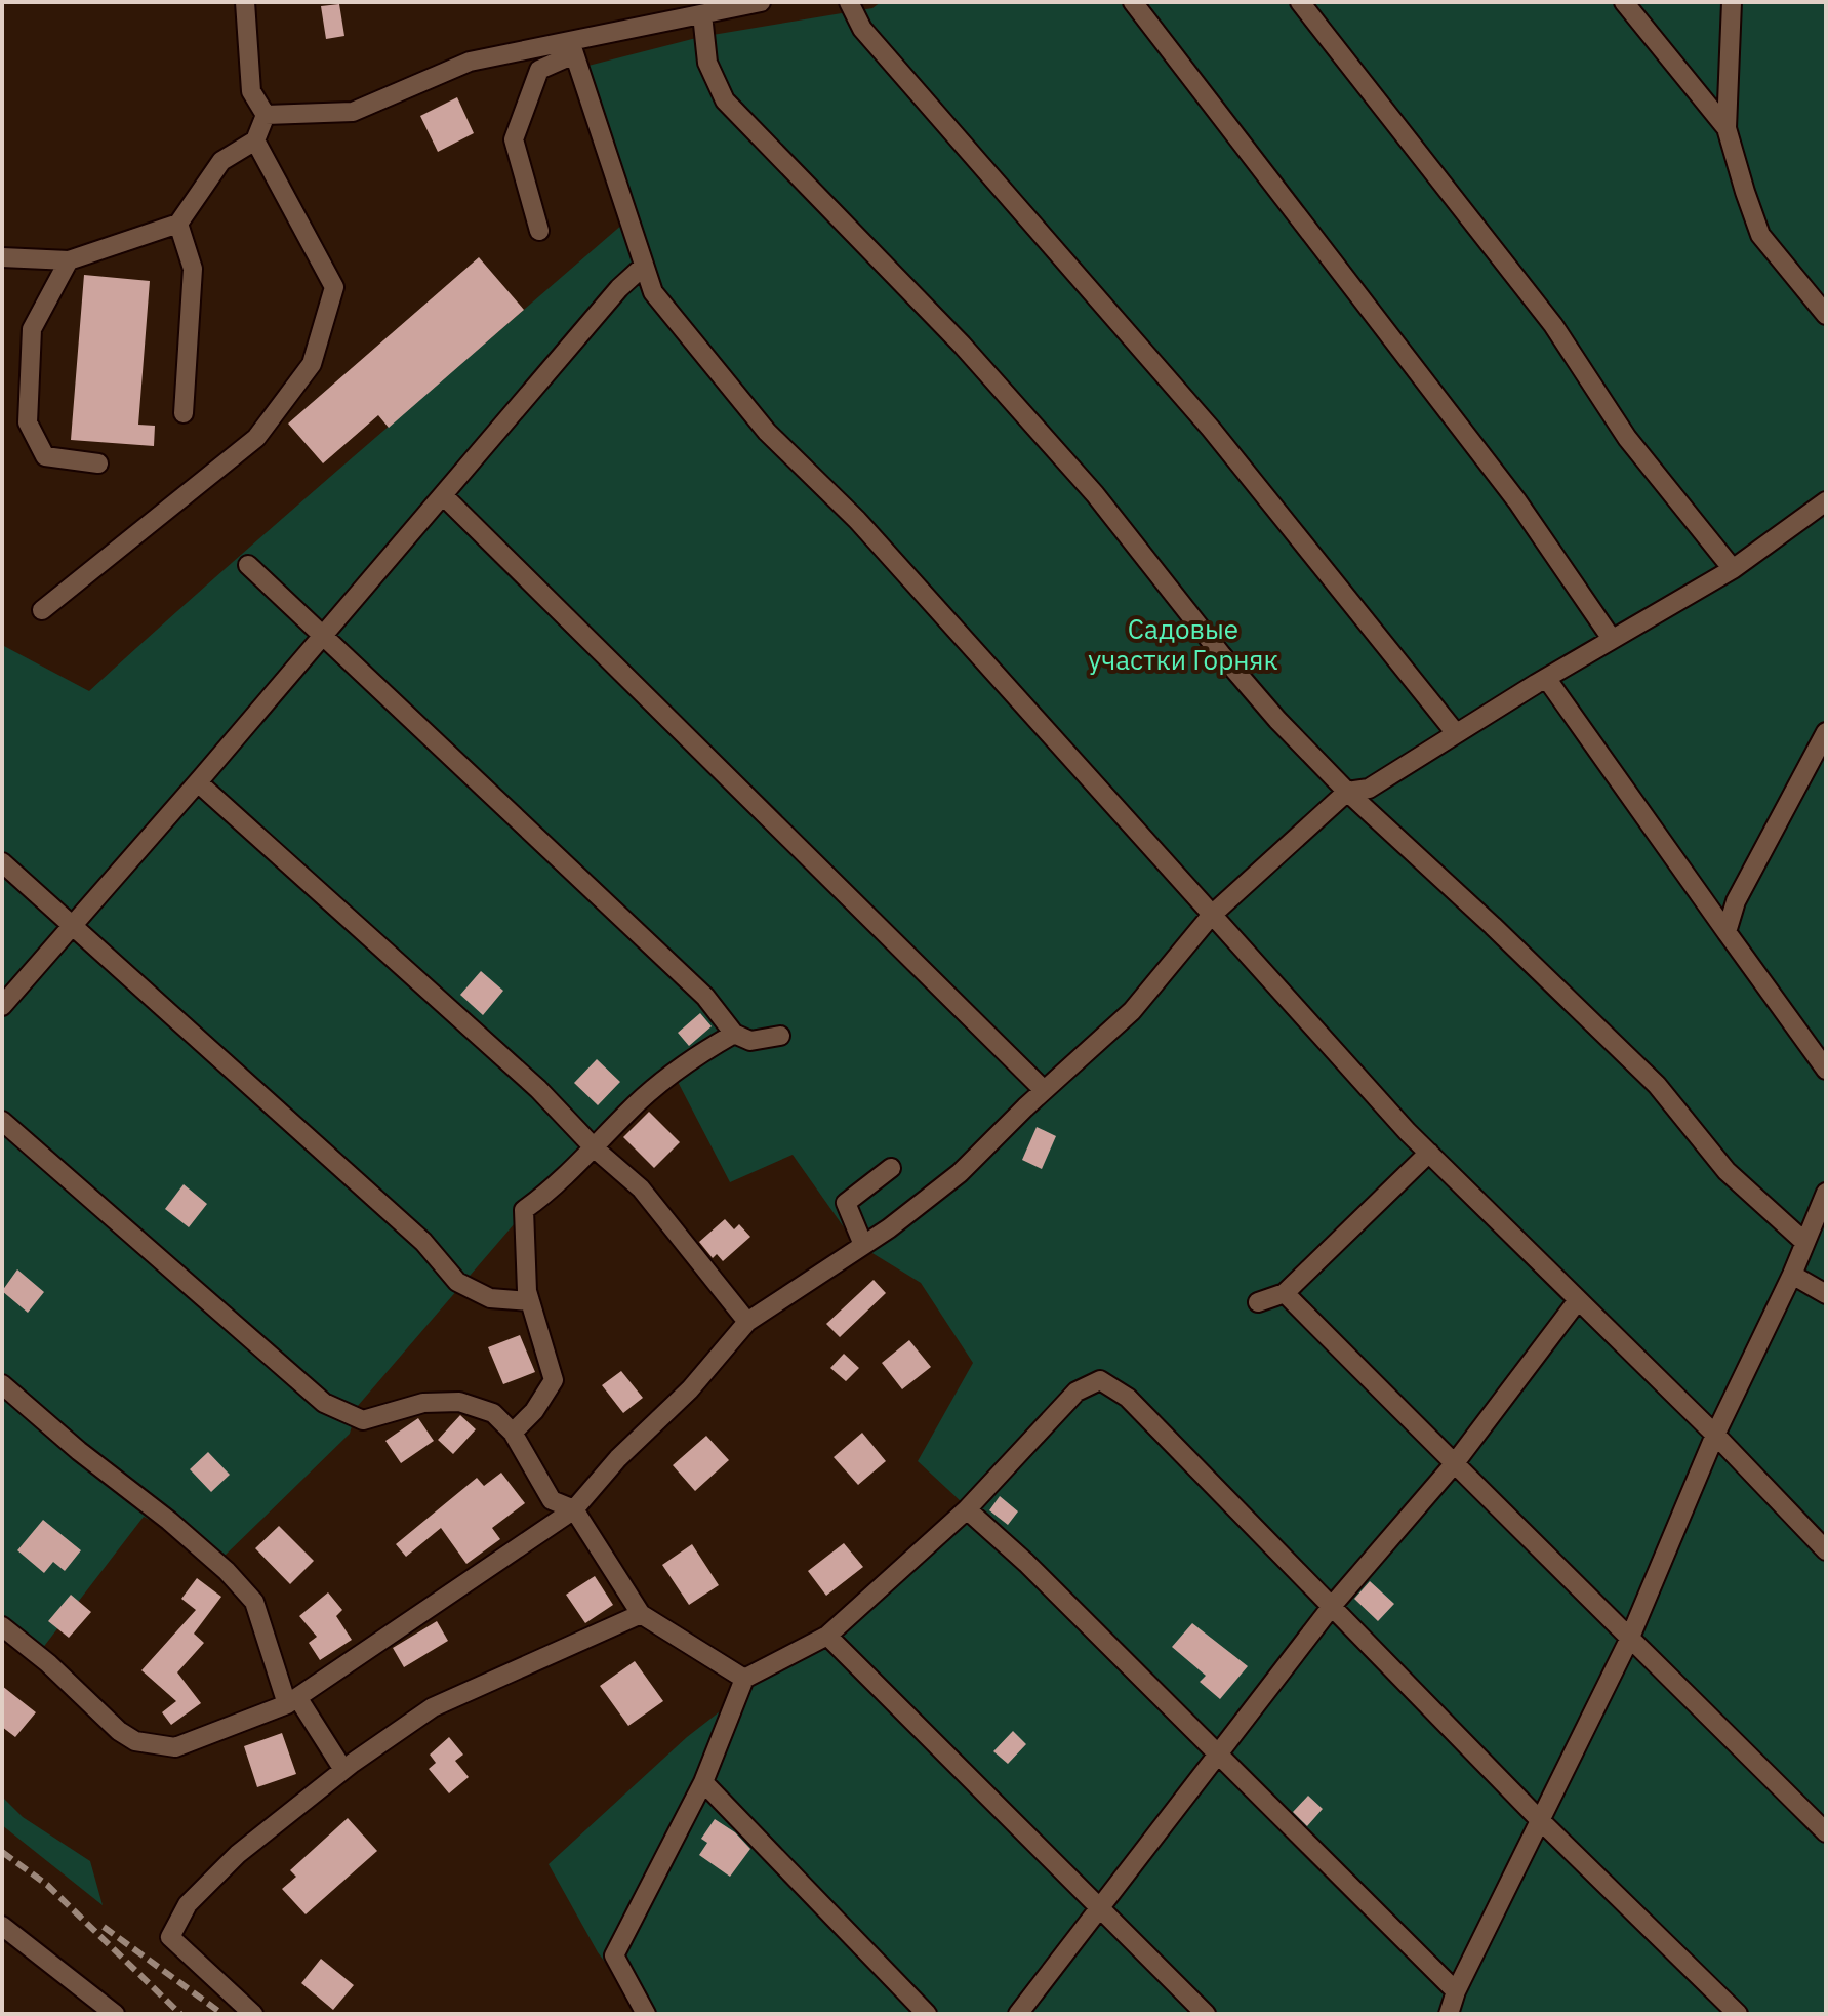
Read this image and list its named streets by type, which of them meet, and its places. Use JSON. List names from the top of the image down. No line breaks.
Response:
{"parks":["Садовые участки Горняк"]}
